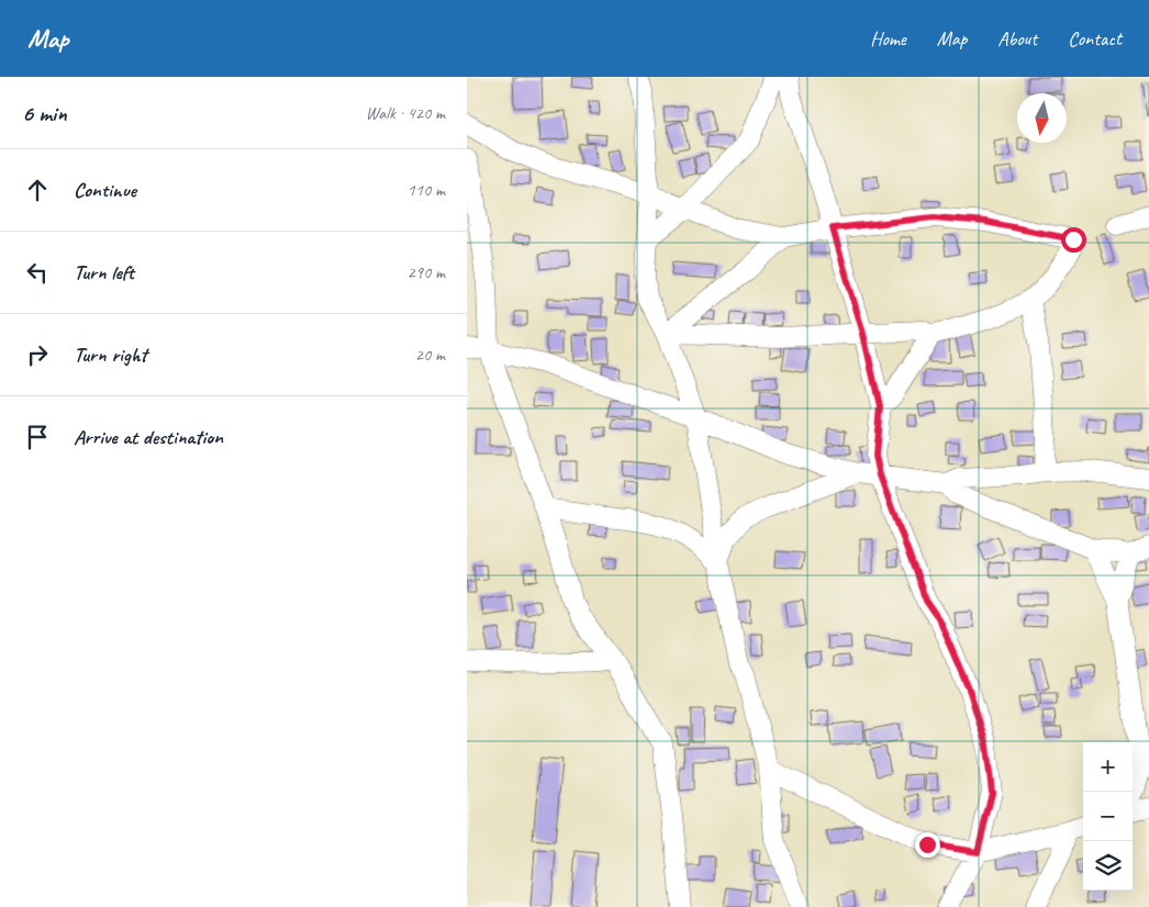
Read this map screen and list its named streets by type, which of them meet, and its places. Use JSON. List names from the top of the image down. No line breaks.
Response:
{"north":"bottom","page":{"header":"Map","nav":["Home","Map","About","Contact"],"heading":["6 min","Walk · 420 m"],"list":[["Continue","110 m"],["Turn left","290 m"],["Turn right","20 m"],"Arrive at destination"],"map_buttons":["+","−"]}}
